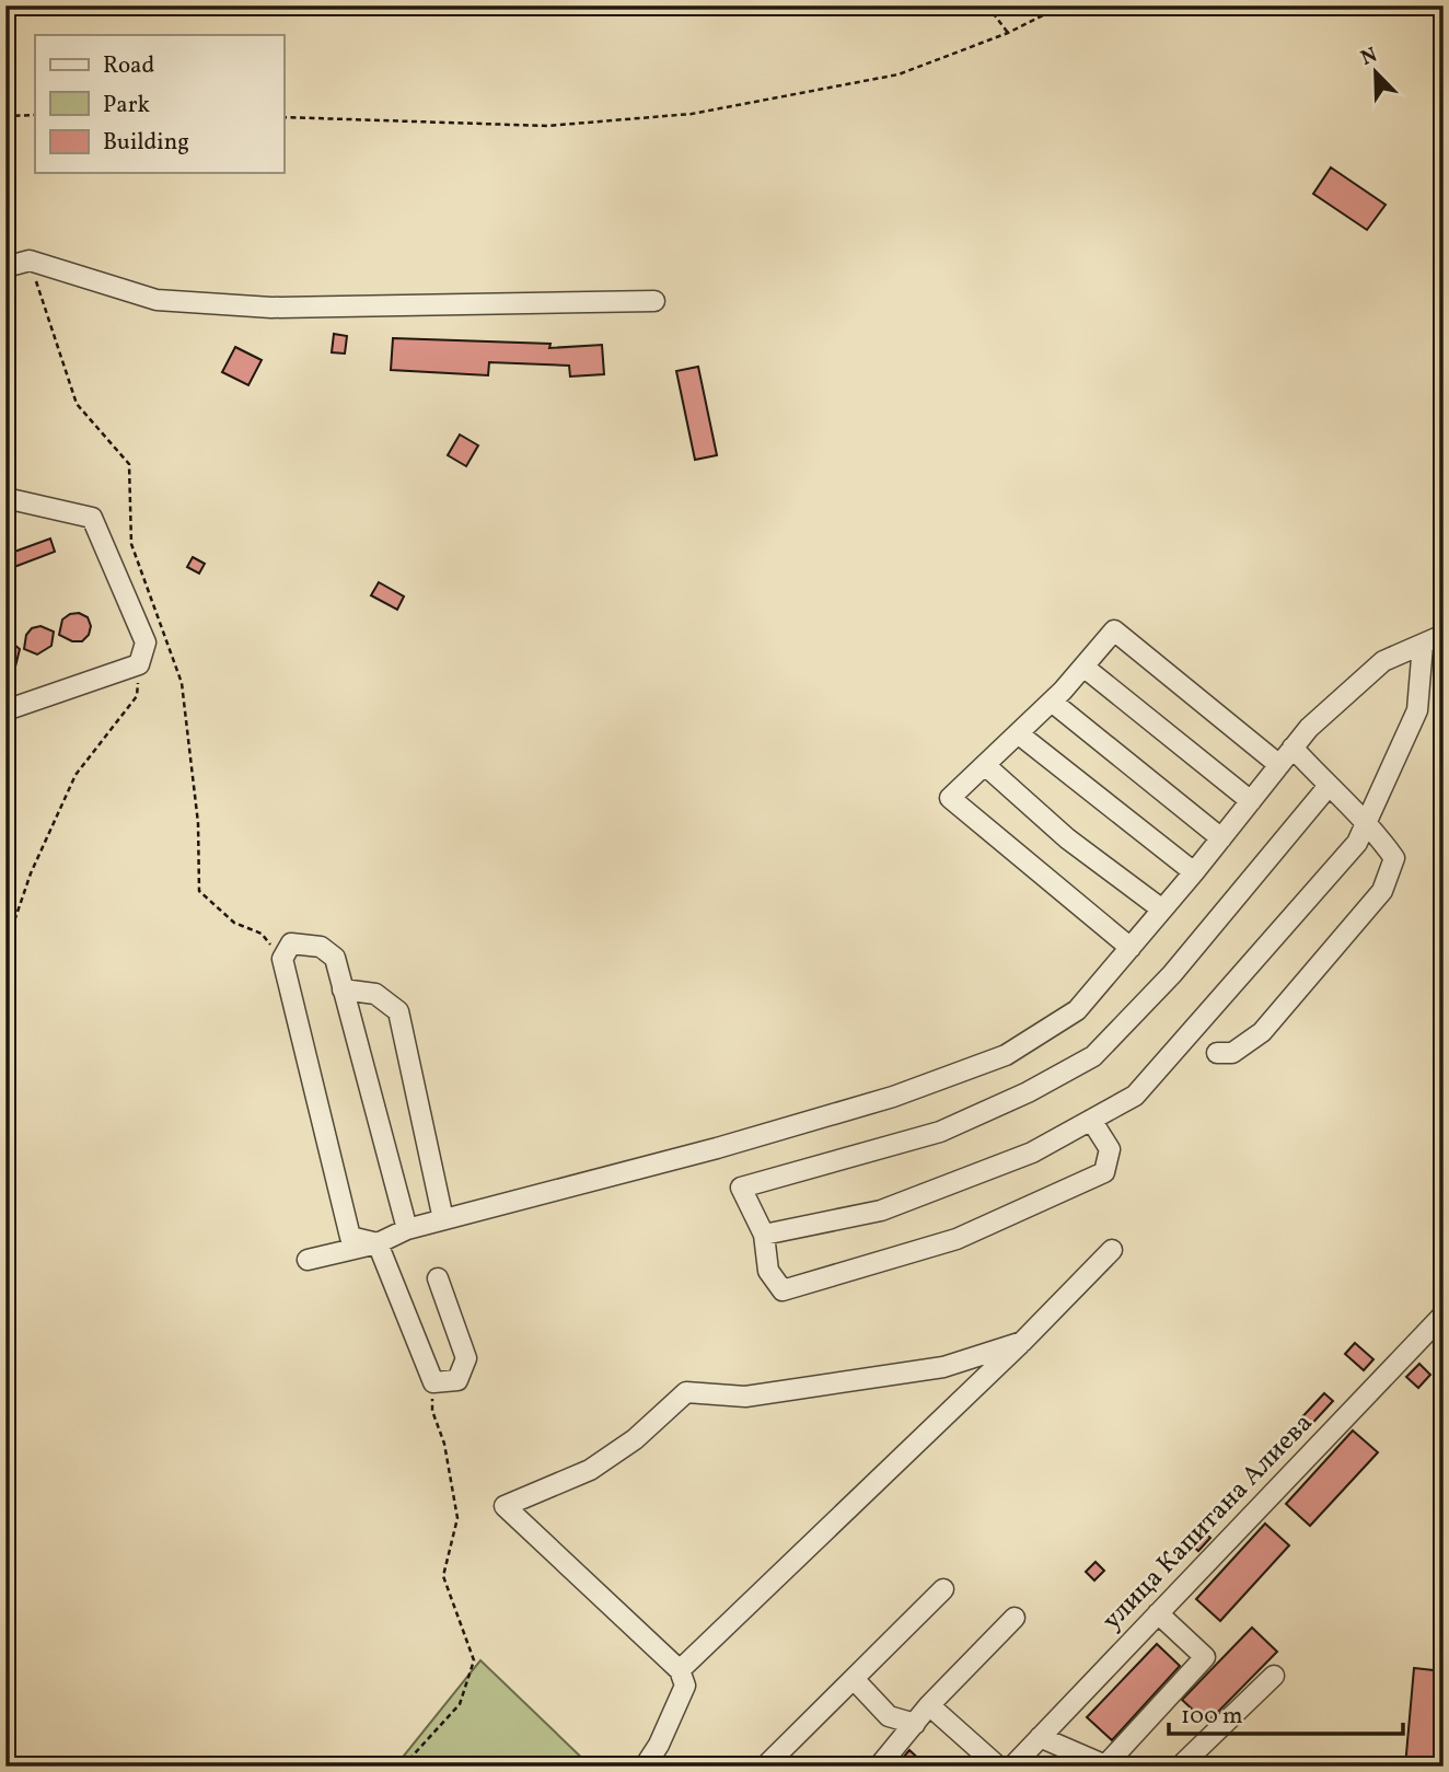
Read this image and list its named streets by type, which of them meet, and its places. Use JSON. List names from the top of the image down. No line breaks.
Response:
{"streets":{"street":["улица Капитана Алиева"]},"legend":["Road","Park","Building"],"scale_bar":"100 m","north":"top left"}
